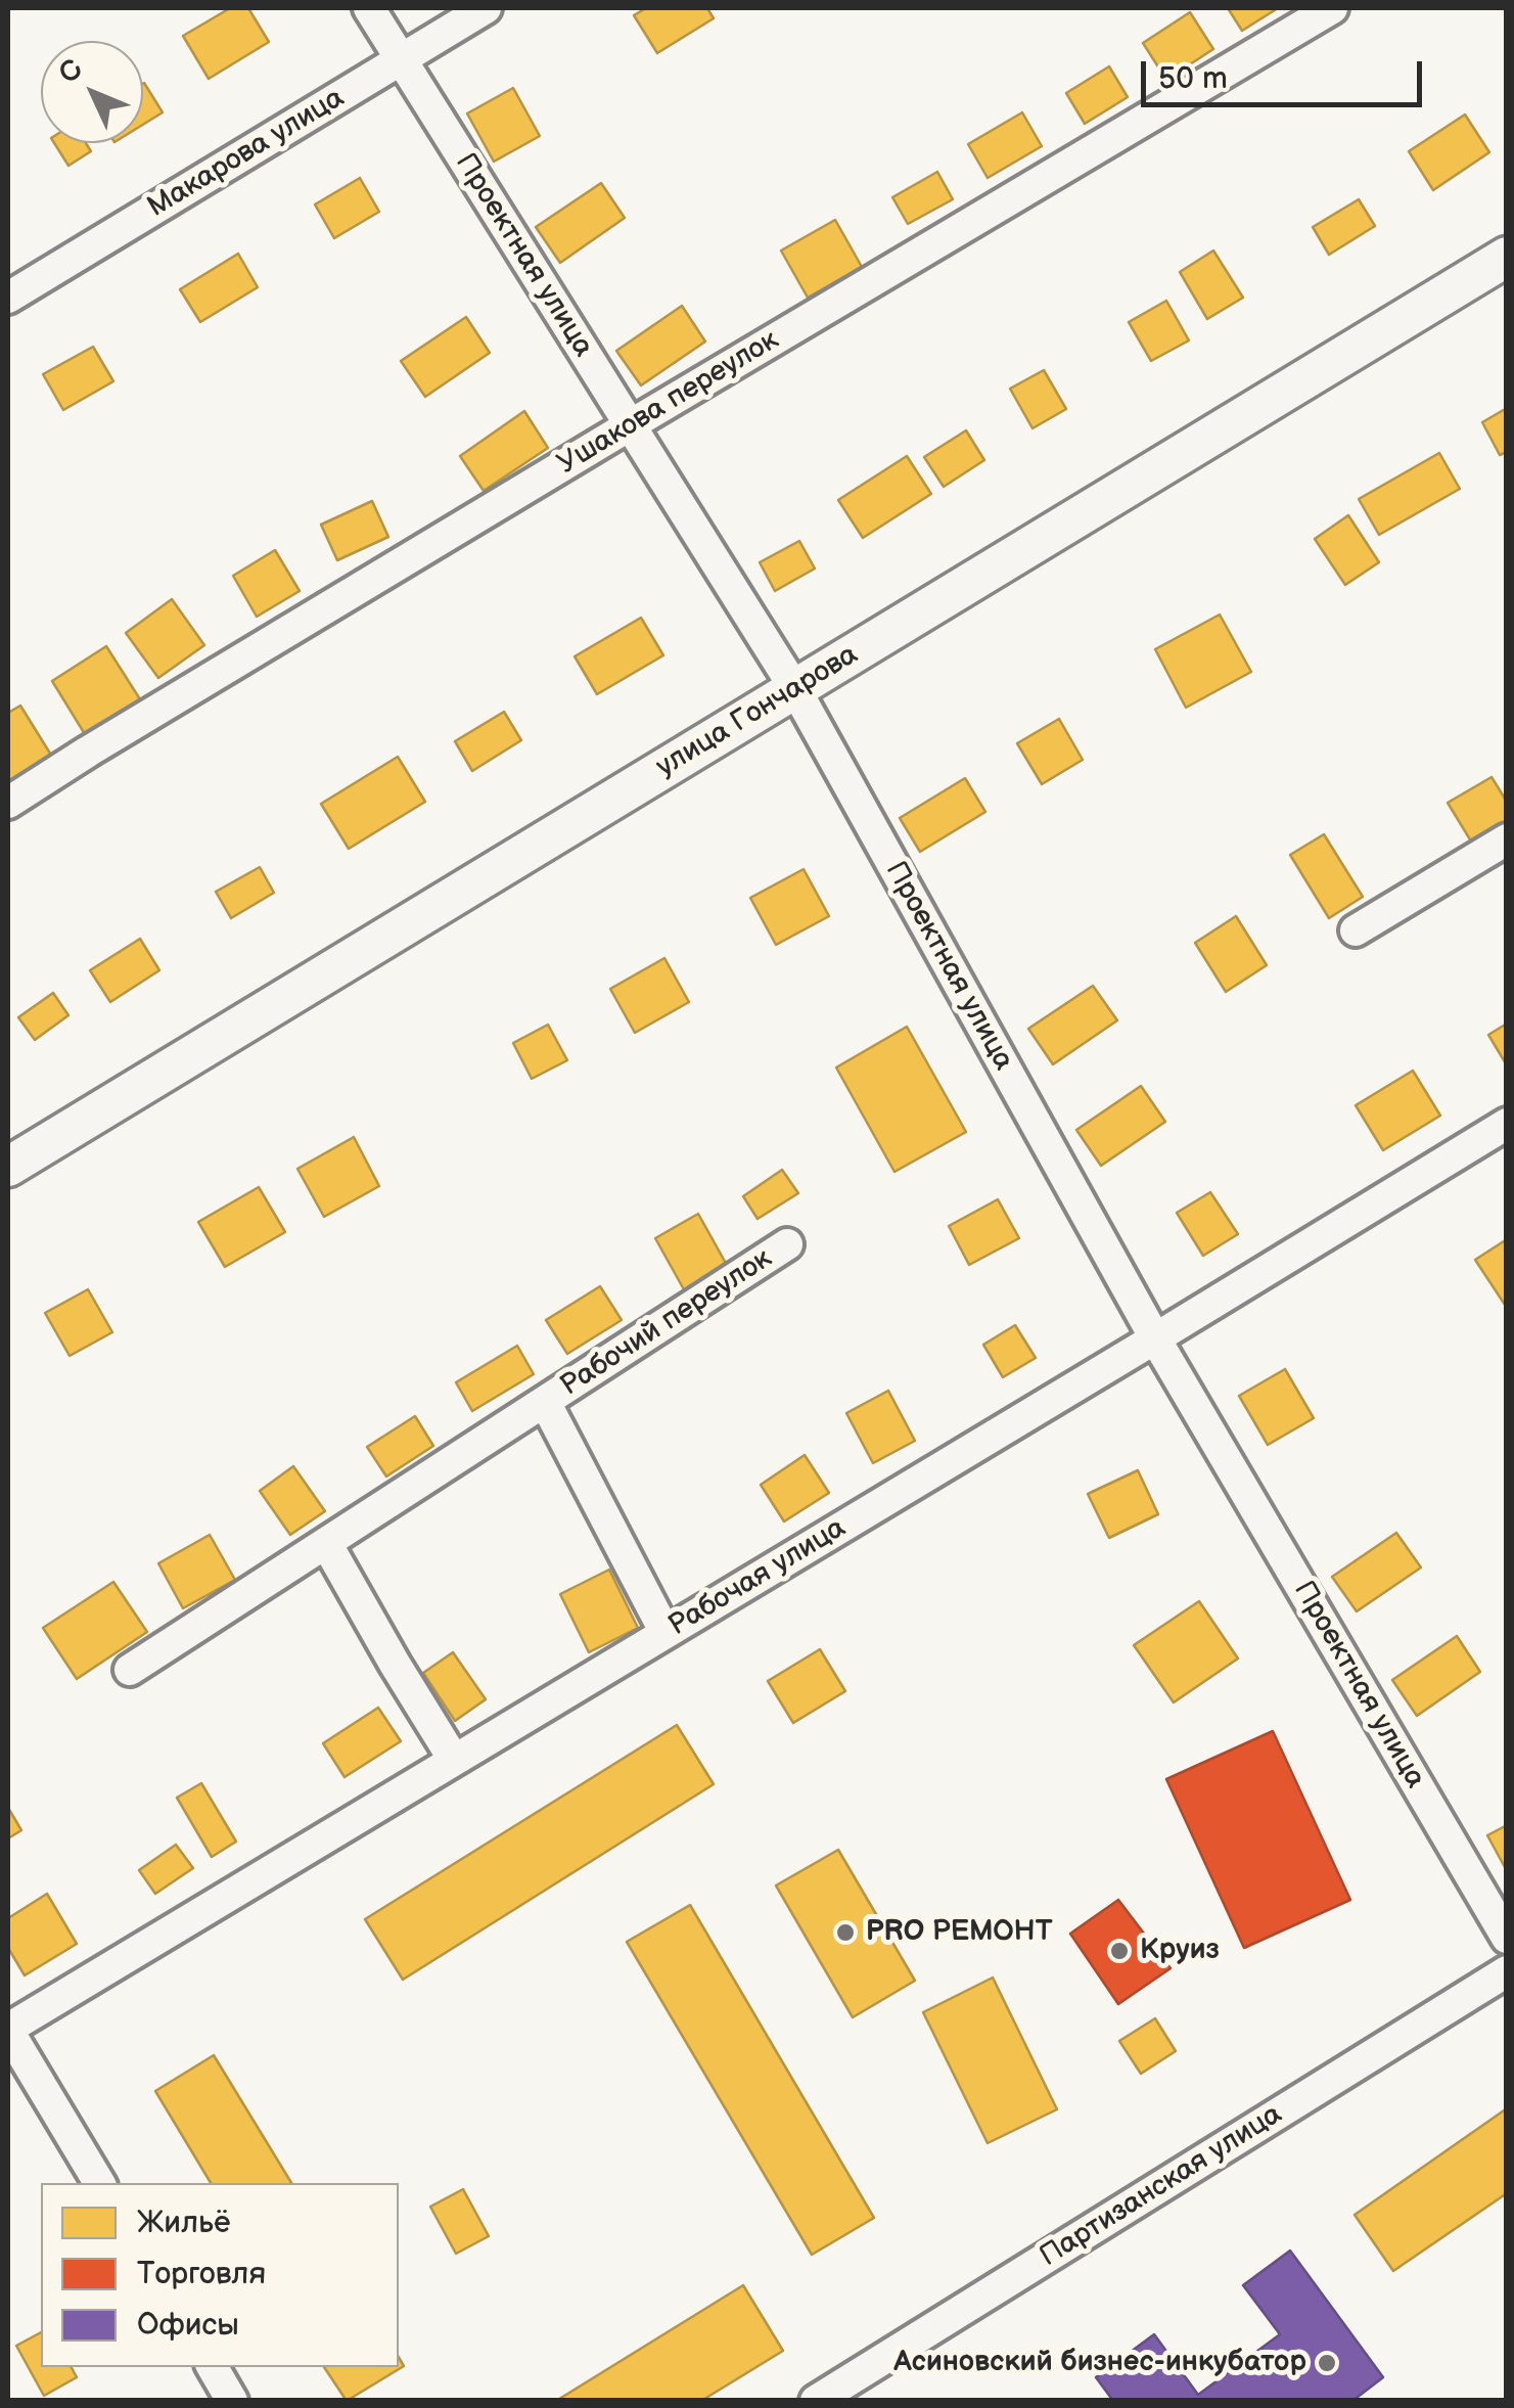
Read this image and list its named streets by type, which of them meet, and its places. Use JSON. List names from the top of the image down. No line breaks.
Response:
{"streets":{"street":["Макарова улица","Проектная улица","Ушакова переулок","улица Гончарова","Рабочий переулок","Рабочая улица","Партизанская улица"]},"crossings":[["Макарова улица","Проектная улица"],["Проектная улица","Ушакова переулок"],["Проектная улица","улица Гончарова"],["Проектная улица","Рабочая улица"],["Рабочий переулок","Рабочая улица"]],"places":["PRO РЕМОНТ","Круиз","Асиновский бизнес-инкубатор"],"legend":["Жильё","Торговля","Офисы"],"scale_bar":"50 m","north":"top left"}
